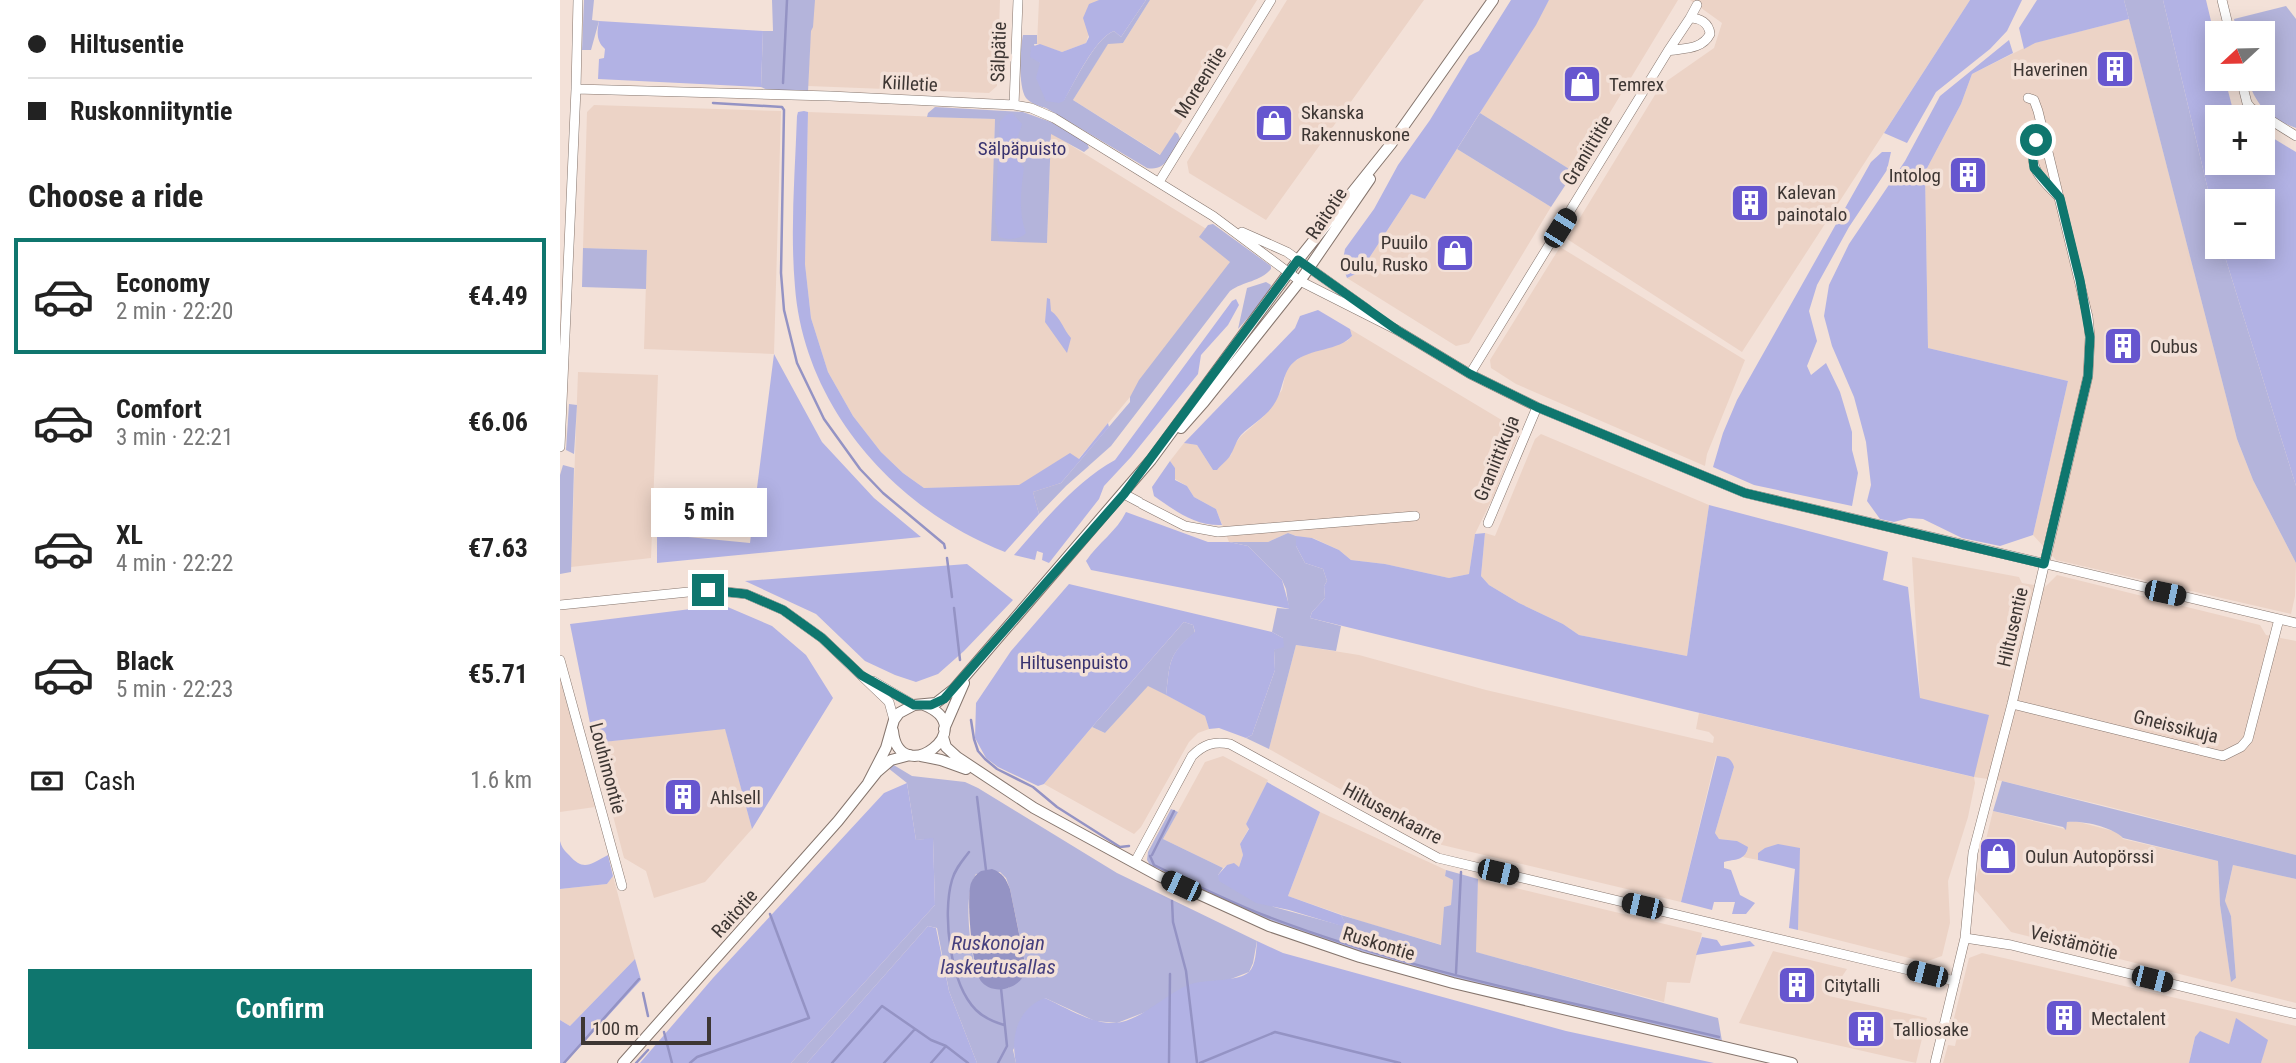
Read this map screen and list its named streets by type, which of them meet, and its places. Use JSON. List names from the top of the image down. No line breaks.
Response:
{"streets":{"main road":["Raitotie","Ruskontie"],"street":["Sälpätie","Moreenitie","Kiilletie","Graniittitie","Graniittikuja","Hiltusentie","Gneissikuja","Louhimontie","Hiltusenkaarre","Veistämötie"]},"crossings":[["Sälpätie","Kiilletie"],["Moreenitie","Kiilletie"],["Kiilletie","Raitotie"],["Raitotie","Ruskontie"],["Hiltusentie","Gneissikuja"],["Hiltusentie","Hiltusenkaarre"],["Hiltusentie","Veistämötie"],["Hiltusenkaarre","Ruskontie"]],"water":["Ruskonojan laskeutusallas"],"parks":["Sälpäpuisto","Hiltusenpuisto"],"places":{"building":["Haverinen","Intolog","Kalevan painotalo","Oubus","Ahlsell","Citytalli","Mectalent","Talliosake"],"shop":["Temrex","Skanska Rakennuskone","Puuilo Oulu, Rusko","Oulun Autopörssi"]},"scale_bar":"100 m","north":"left","page":{"banner":["Hiltusentie","Ruskonniityntie"],"map_buttons":["+","−"],"heading":"Choose a ride","list":[{"name":"Economy","note":"2 min · 22:20","value":"€4.49"},{"name":"Comfort","note":"3 min · 22:21","value":"€6.06"},{"name":"XL","note":"4 min · 22:22","value":"€7.63"},{"name":"Black","note":"5 min · 22:23","value":"€5.71"}],"bubble":"5 min","pay":["Cash","1.6 km"],"buttons":"Confirm","scale":"100 m"}}
